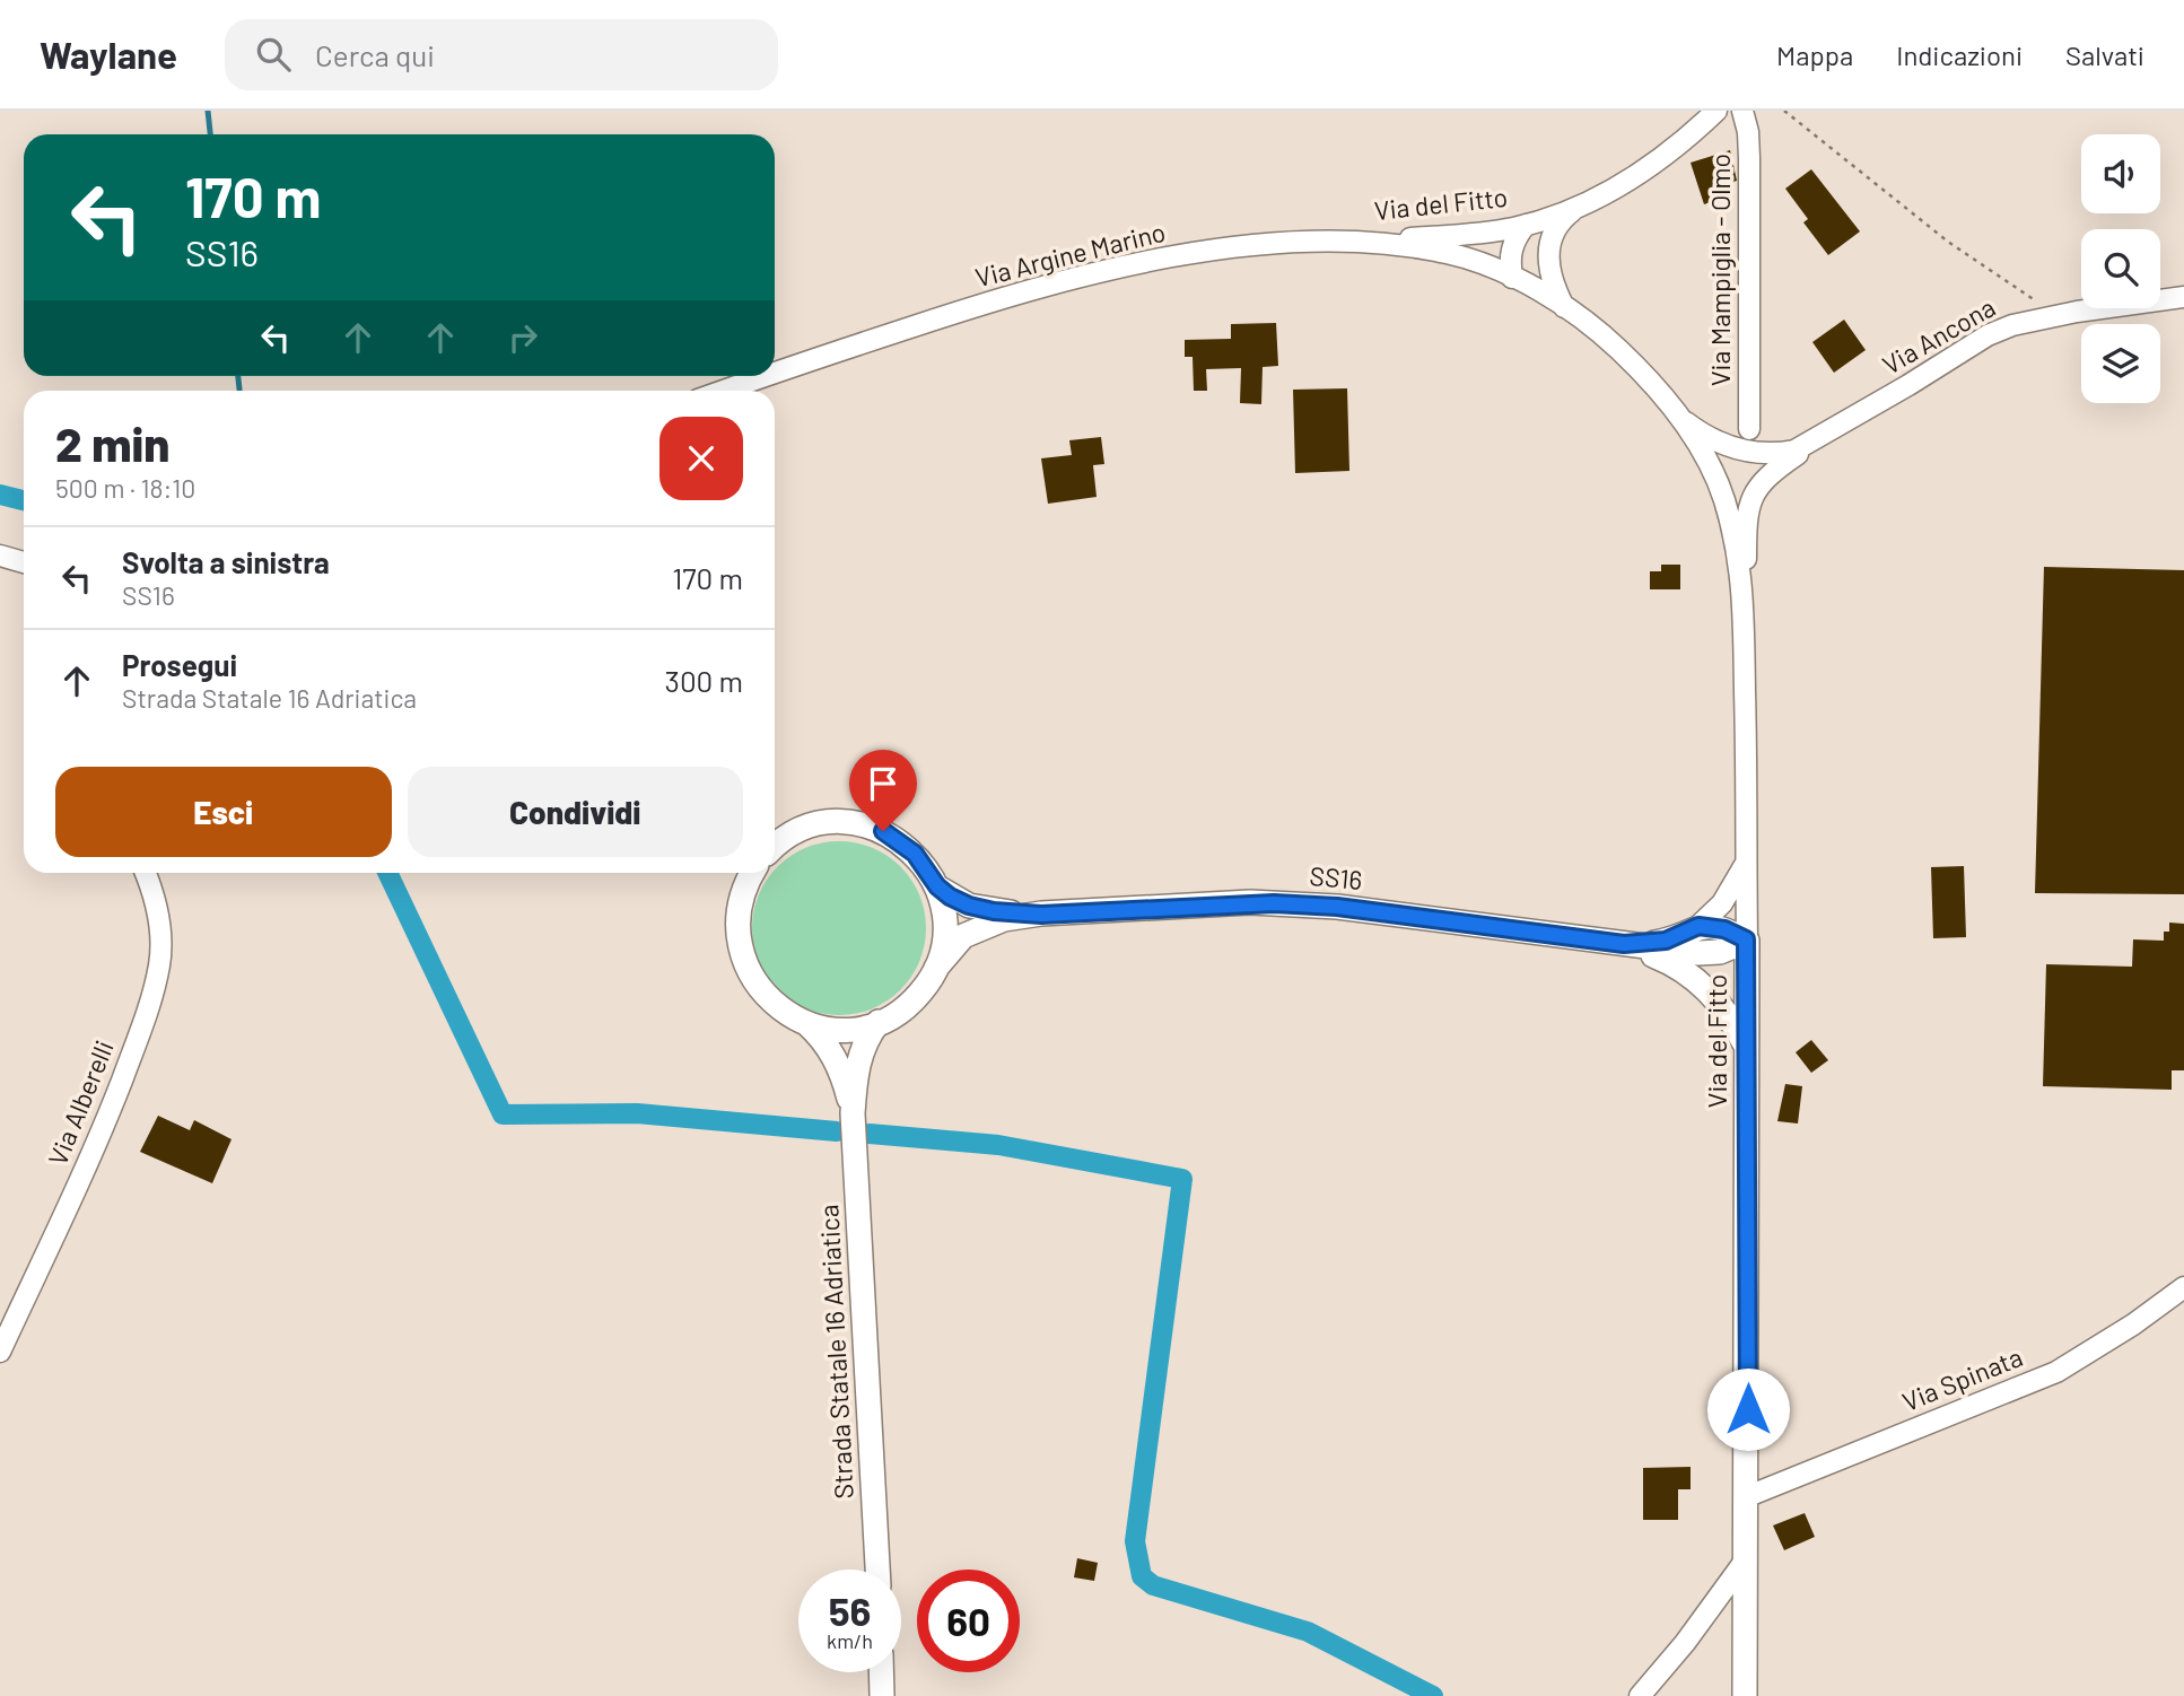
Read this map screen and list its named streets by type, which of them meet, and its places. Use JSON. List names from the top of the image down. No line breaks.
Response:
{"streets":{"main road":["Via del Fitto","SS16","Strada Statale 16 Adriatica"],"street":["Via Argine Marino","Via Mampiglia - Olmo","Via Ancona","Via Alberelli","Via Spinata"]},"crossings":[["Via del Fitto","Via Argine Marino"],["Via del Fitto","Via Ancona"],["Via del Fitto","SS16"],["Via del Fitto","Via Spinata"],["SS16","Strada Statale 16 Adriatica"]],"page":{"header":"Waylane","search":"Cerca qui","nav":["Mappa","Indicazioni","Salvati"],"turn":["170 m","SS16"],"heading":["2 min","500 m · 18:10"],"list":[{"name":"Svolta a sinistra","note":"SS16","value":"170 m"},{"name":"Prosegui","note":"Strada Statale 16 Adriatica","value":"300 m"}],"buttons":["Esci","Condividi"],"speed":"56 km/h","limit":"60"}}
